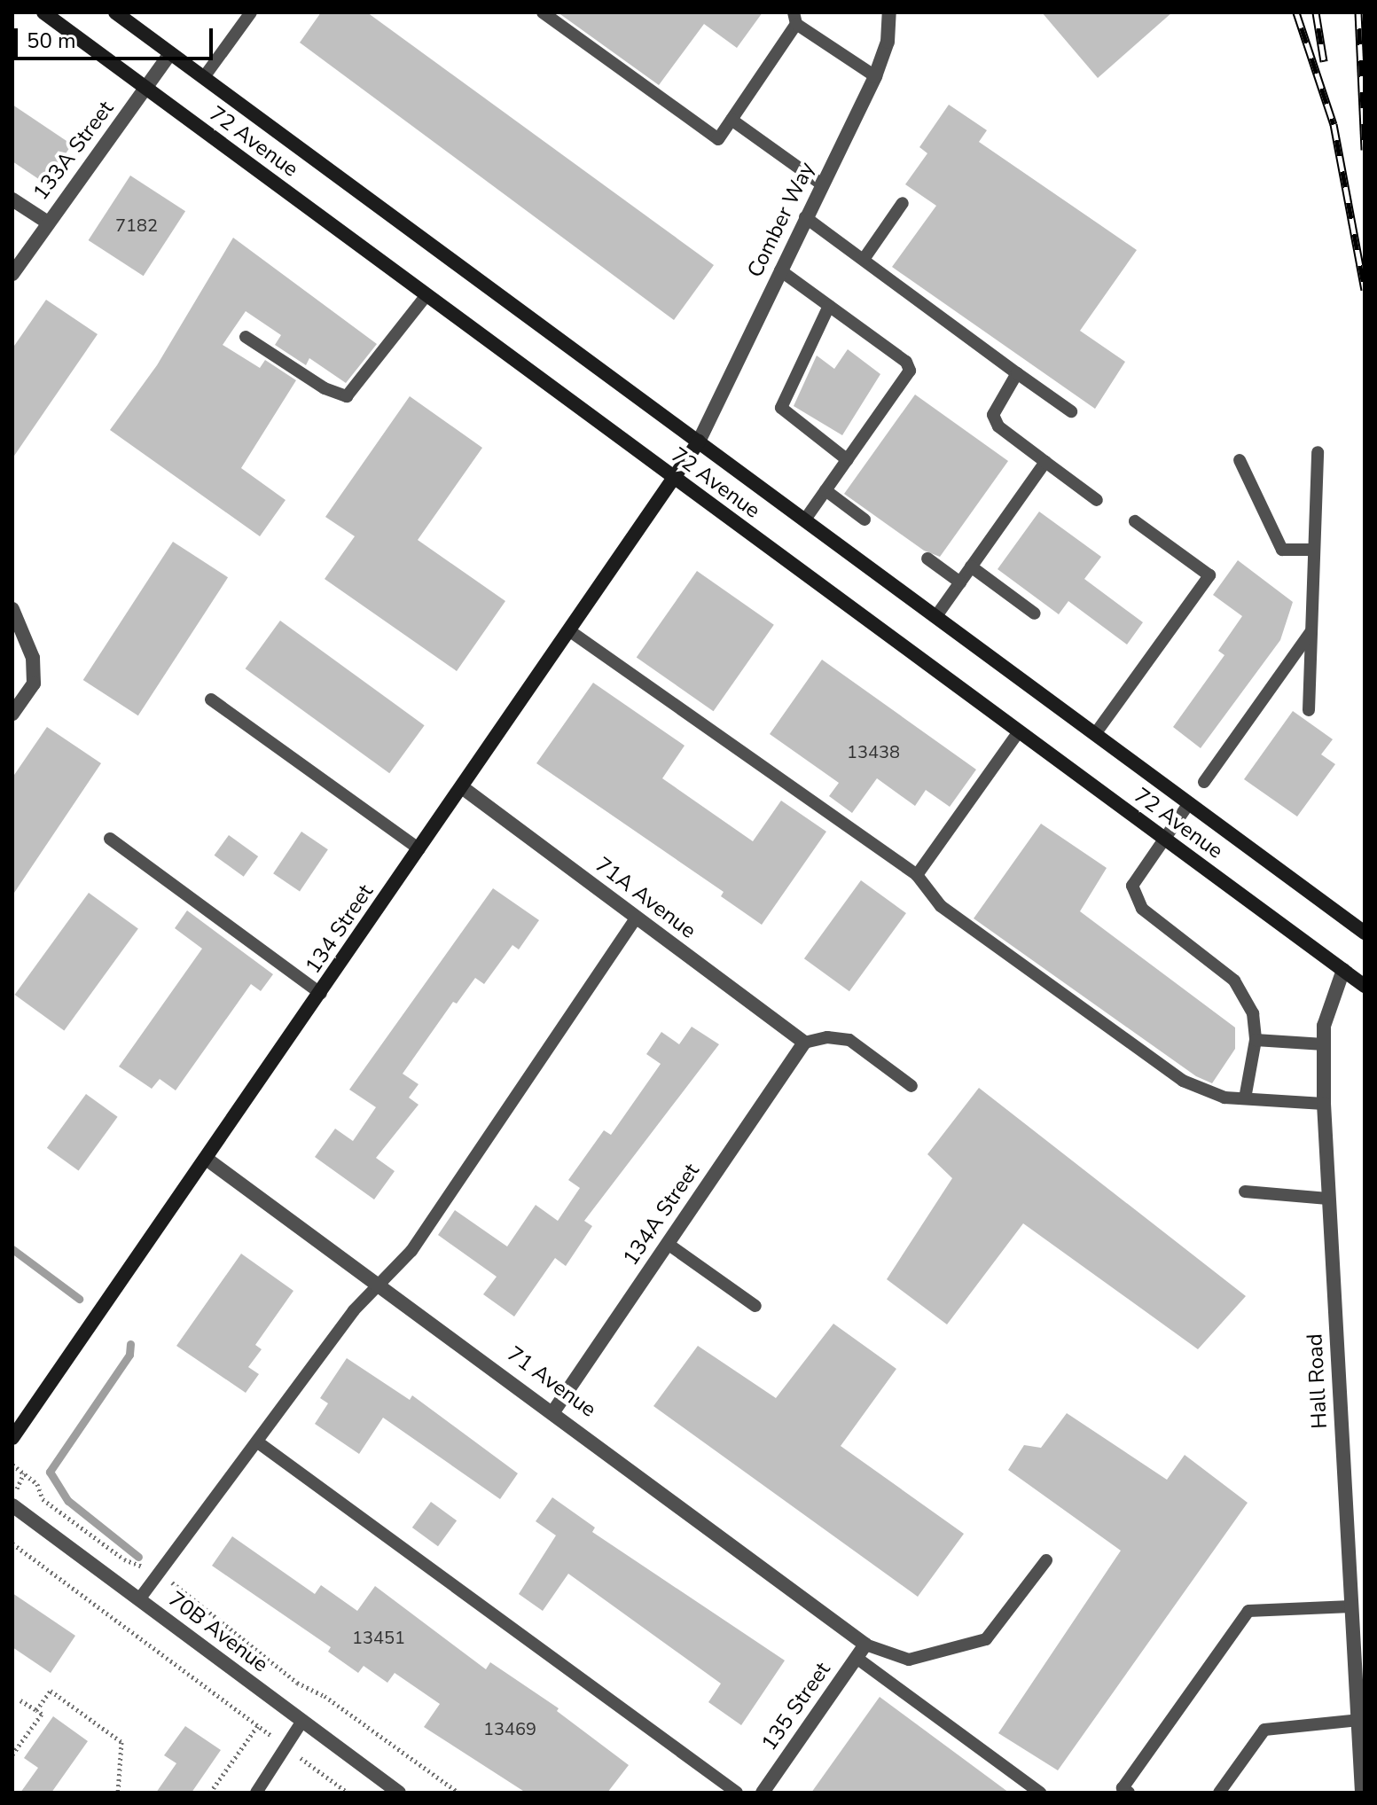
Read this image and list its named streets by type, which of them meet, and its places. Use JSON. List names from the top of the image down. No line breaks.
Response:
{"streets":{"main road":["72 Avenue","134 Street"],"street":["133A Street","Comber Way","71A Avenue","134A Street","Hall Road","71 Avenue","70B Avenue","135 Street"]},"crossings":[["72 Avenue","133A Street"],["72 Avenue","Comber Way"],["72 Avenue","134 Street"],["72 Avenue","Hall Road"],["Comber Way","134 Street"],["71A Avenue","134 Street"],["71A Avenue","134A Street"],["134 Street","71 Avenue"],["134A Street","71 Avenue"],["71 Avenue","135 Street"]],"house_numbers":["7182","13438","13451","13469"],"scale_bar":"50 m"}
